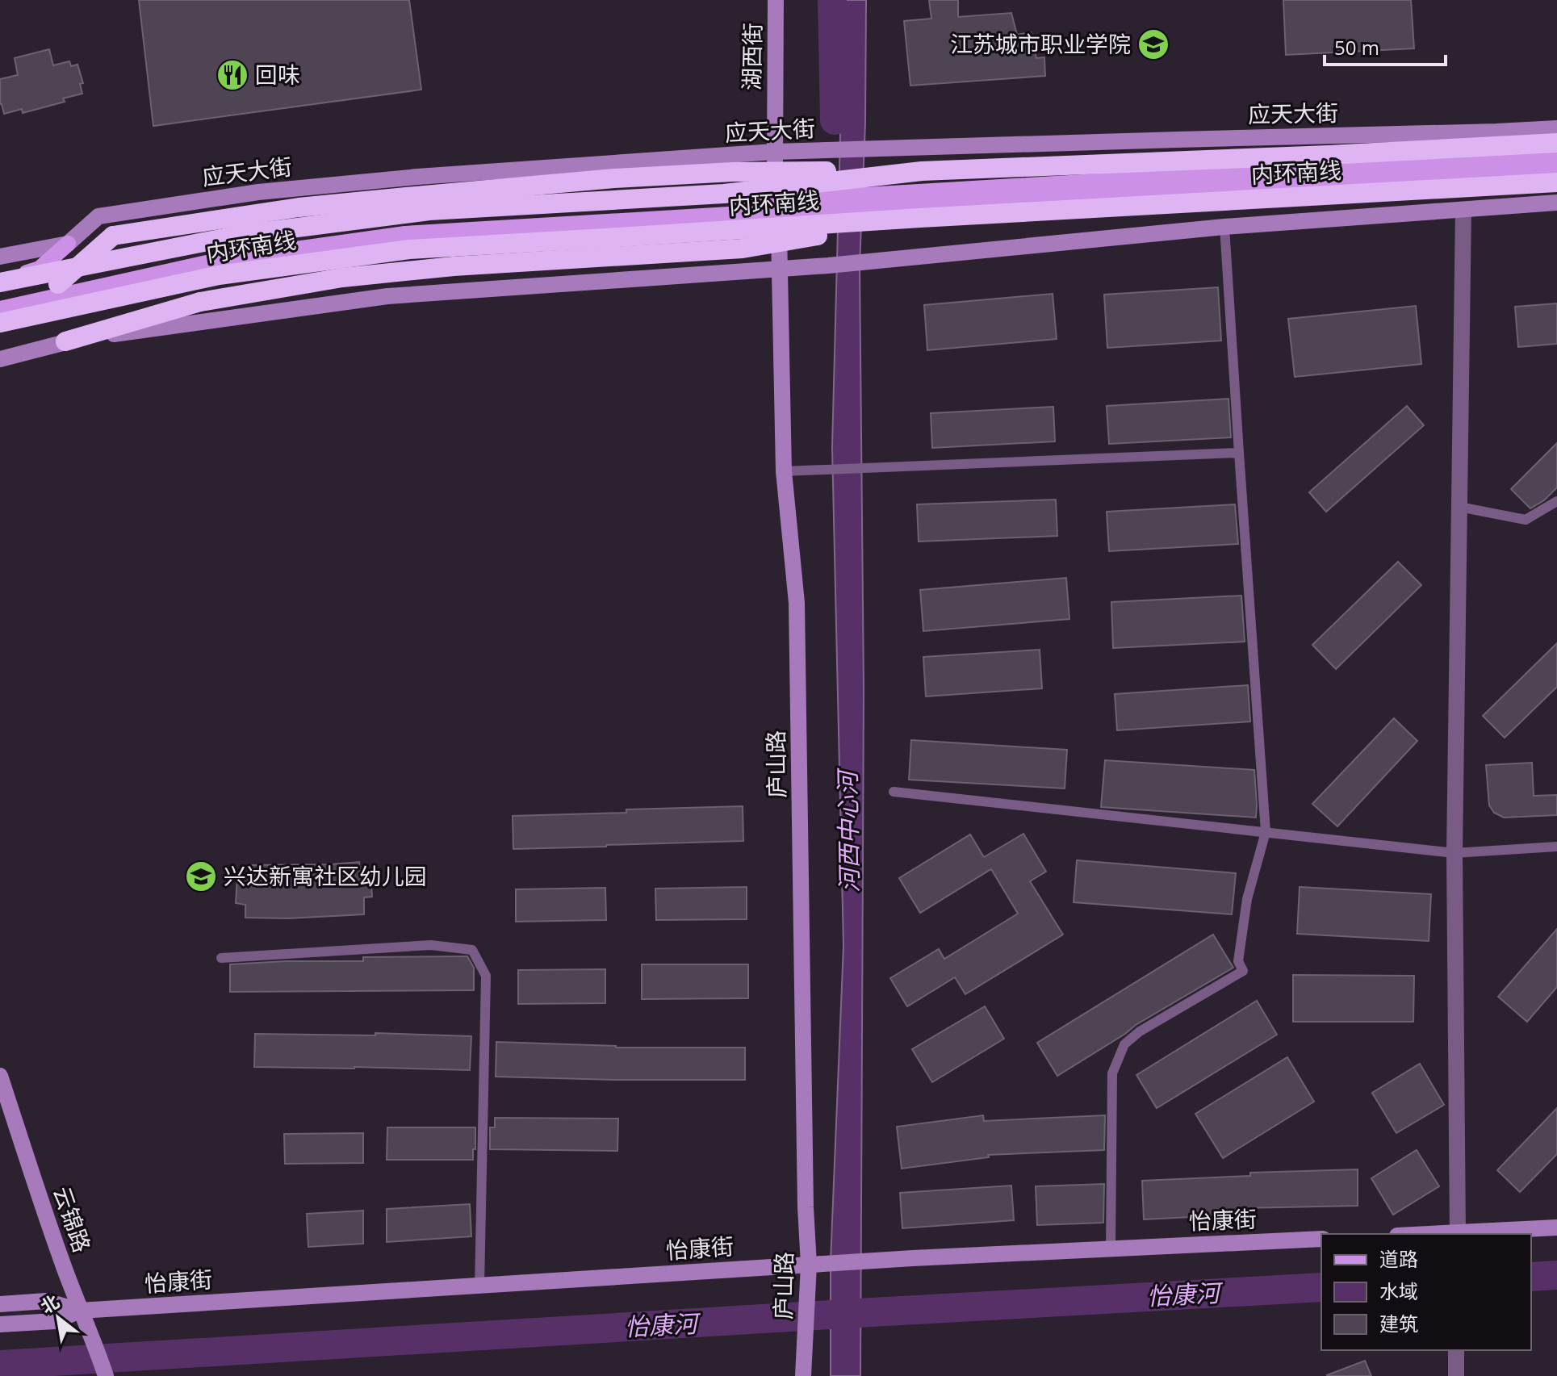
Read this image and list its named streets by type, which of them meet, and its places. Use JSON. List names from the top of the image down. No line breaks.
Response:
{"streets":{"highway":["内环南线"],"street":["湖西街","应天大街","庐山路","云锦路","怡康街"]},"crossings":[["湖西街","应天大街"],["湖西街","庐山路"],["应天大街","庐山路"],["庐山路","怡康街"],["云锦路","怡康街"]],"water":["河西中心河","怡康河"],"places":{"school or university":["江苏城市职业学院","兴达新寓社区幼儿园"],"restaurant":["回味"]},"legend":["道路","水域","建筑"],"scale_bar":"50 m","north":"top left"}
